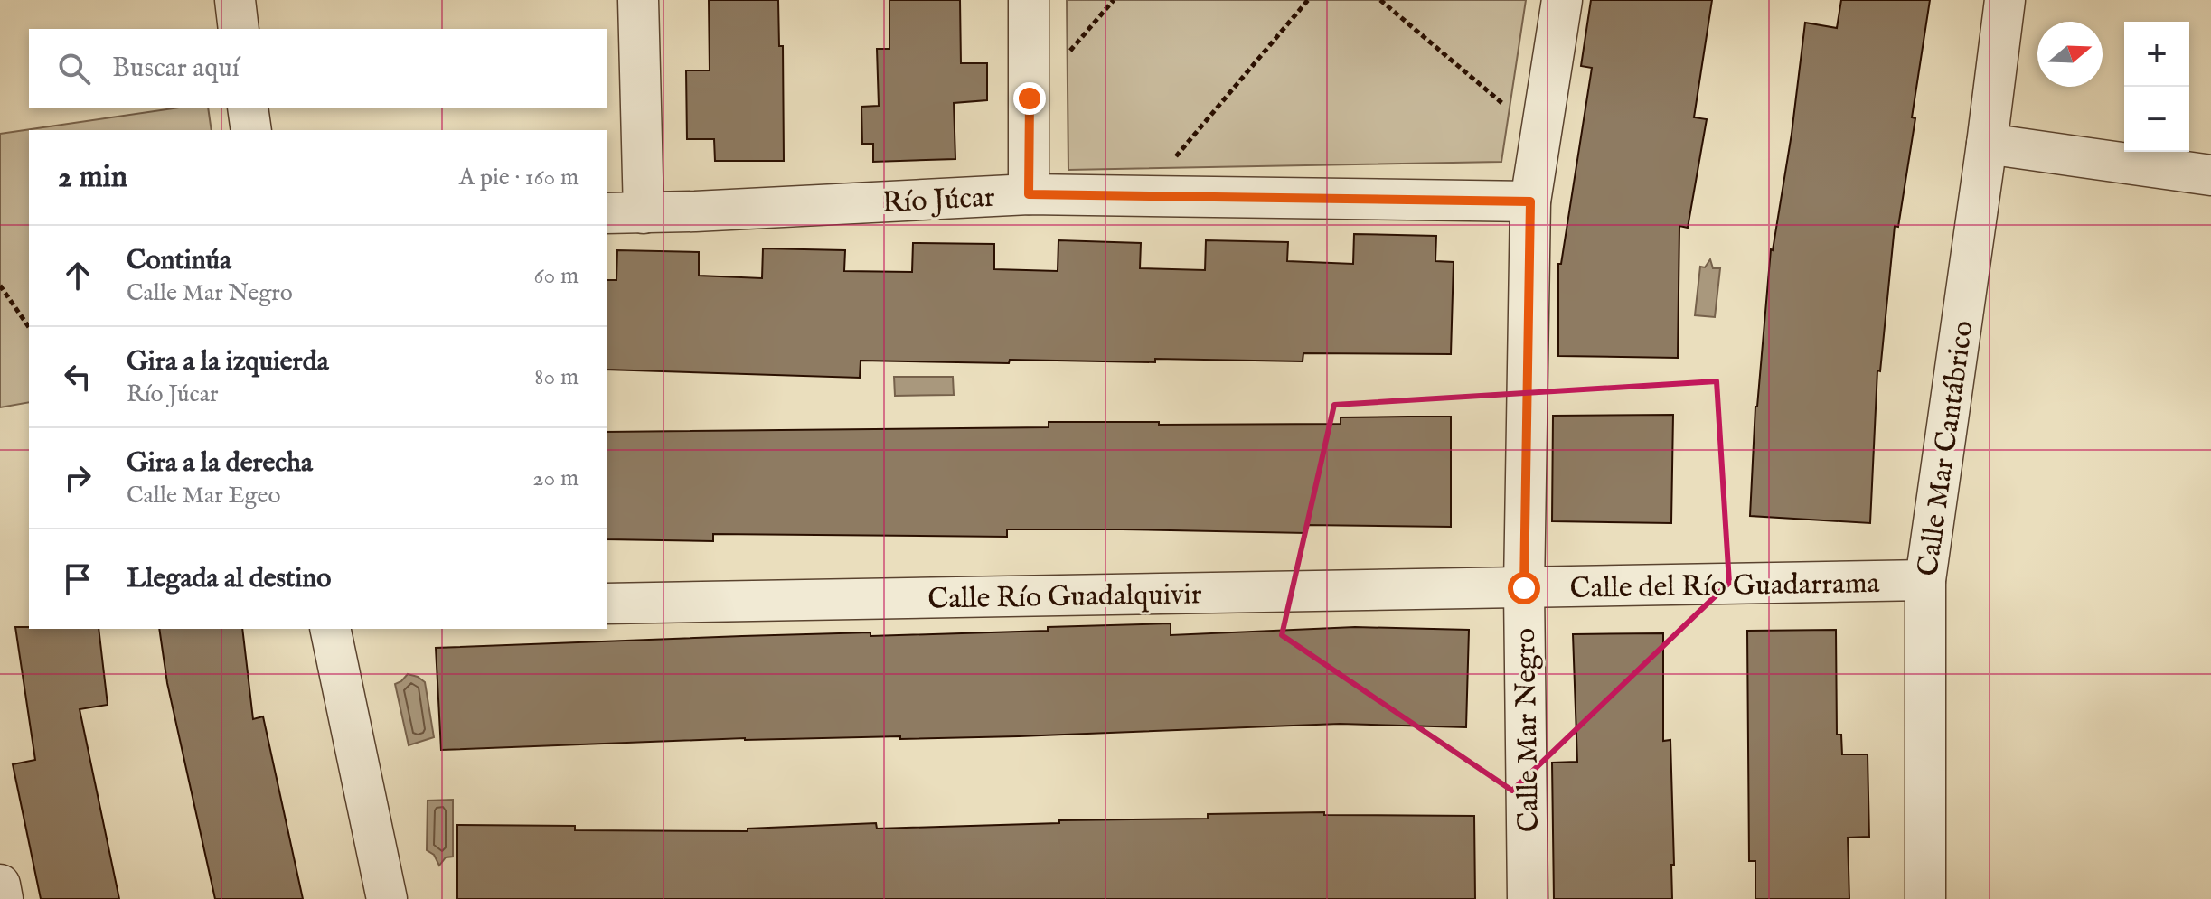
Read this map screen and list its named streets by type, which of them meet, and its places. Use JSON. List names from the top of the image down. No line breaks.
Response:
{"streets":{"street":["Río Júcar","Calle Mar Cantábrico","Calle del Río Guadarrama","Calle Río Guadalquivir","Calle Mar Negro"]},"crossings":[["Río Júcar","Calle Mar Negro"],["Calle Mar Cantábrico","Calle del Río Guadarrama"],["Calle del Río Guadarrama","Calle Río Guadalquivir"],["Calle del Río Guadarrama","Calle Mar Negro"],["Calle Río Guadalquivir","Calle Mar Negro"]],"north":"right","page":{"map_buttons":["+","−"],"search":"Buscar aquí","heading":["2 min","A pie · 160 m"],"list":[["Continúa","Calle Mar Negro","60 m"],["Gira a la izquierda","Río Júcar","80 m"],["Gira a la derecha","Calle Mar Egeo","20 m"],"Llegada al destino"]}}
